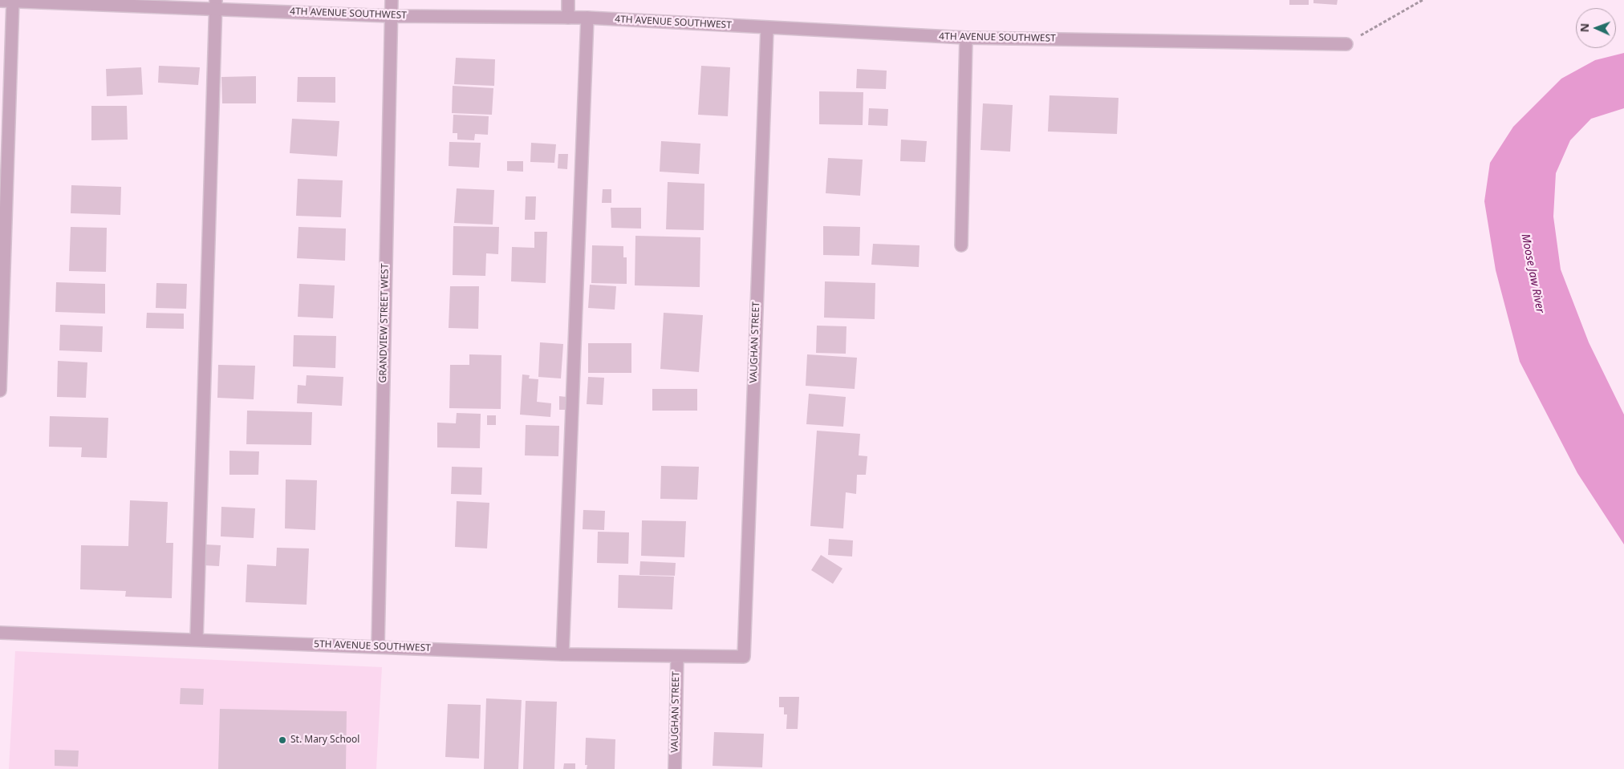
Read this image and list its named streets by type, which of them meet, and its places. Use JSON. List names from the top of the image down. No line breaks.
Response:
{"streets":{"street":["4TH AVENUE SOUTHWEST","GRANDVIEW STREET WEST","VAUGHAN STREET","5TH AVENUE SOUTHWEST"]},"crossings":[["4TH AVENUE SOUTHWEST","GRANDVIEW STREET WEST"],["4TH AVENUE SOUTHWEST","VAUGHAN STREET"],["GRANDVIEW STREET WEST","5TH AVENUE SOUTHWEST"],["VAUGHAN STREET","5TH AVENUE SOUTHWEST"]],"water":["Moose Jaw River"],"places":["St. Mary School"],"north":"left"}
